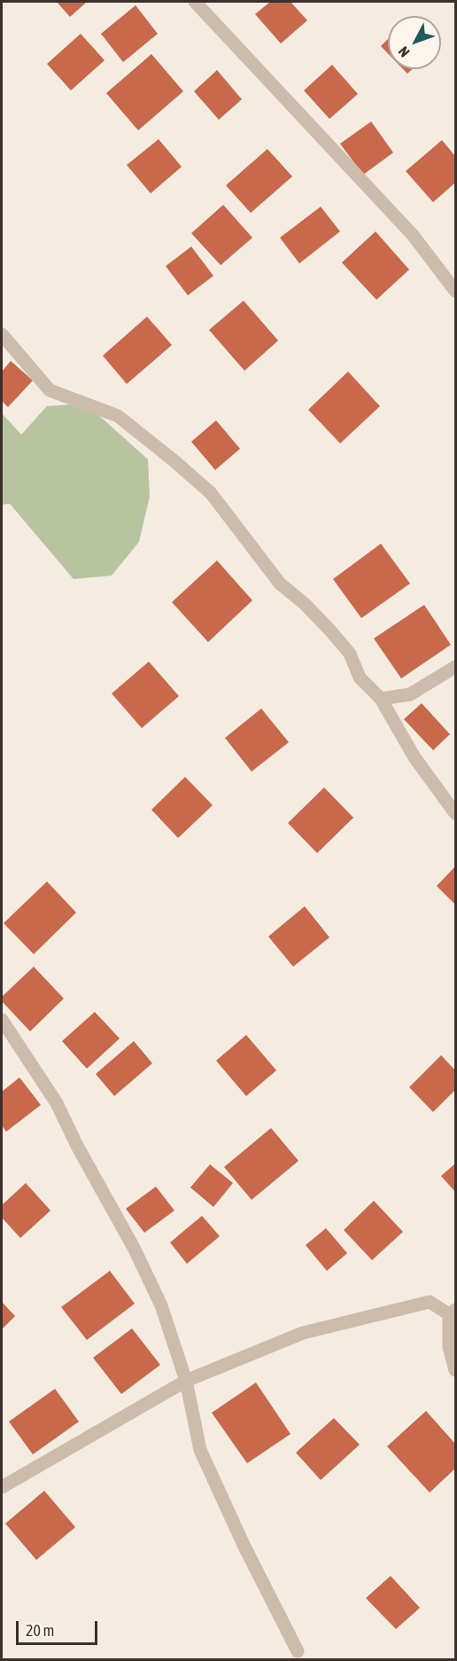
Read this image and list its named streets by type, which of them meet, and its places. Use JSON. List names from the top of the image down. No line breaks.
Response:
{"scale_bar":"20 m","north":"bottom left"}
